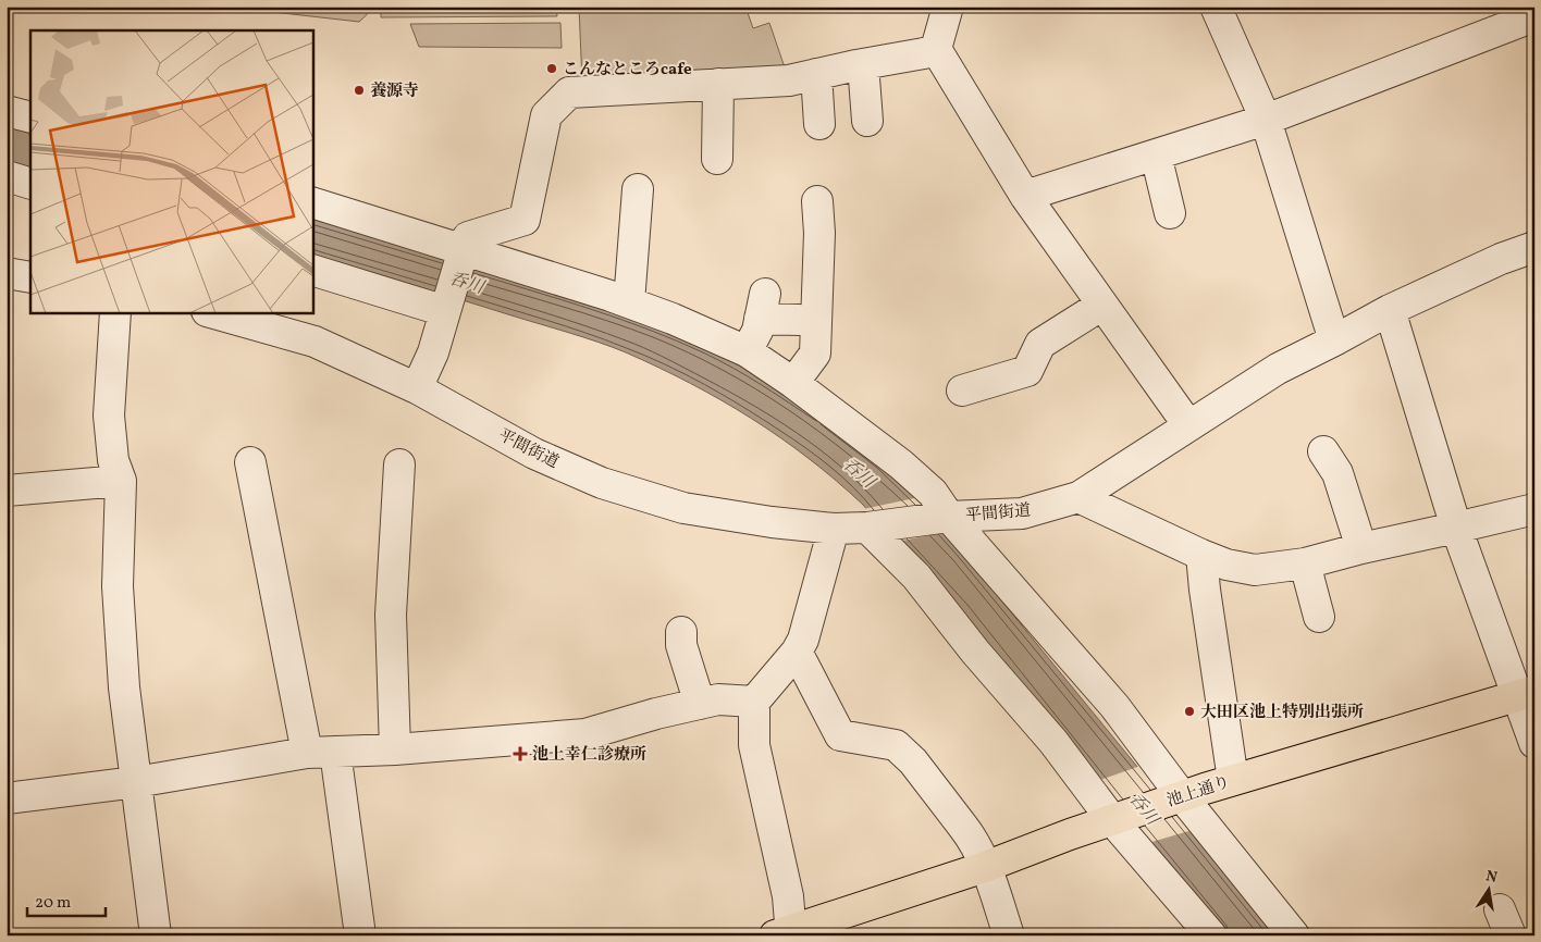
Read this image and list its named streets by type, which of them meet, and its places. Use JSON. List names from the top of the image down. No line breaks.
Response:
{"streets":{"main road":["池上通り"],"street":["平間街道"]},"water":["呑川"],"places":{"other":["こんなところcafe","養源寺","大田区池上特別出張所"],"health":["池上幸仁診療所"]},"scale_bar":"20 m","north":"top"}
